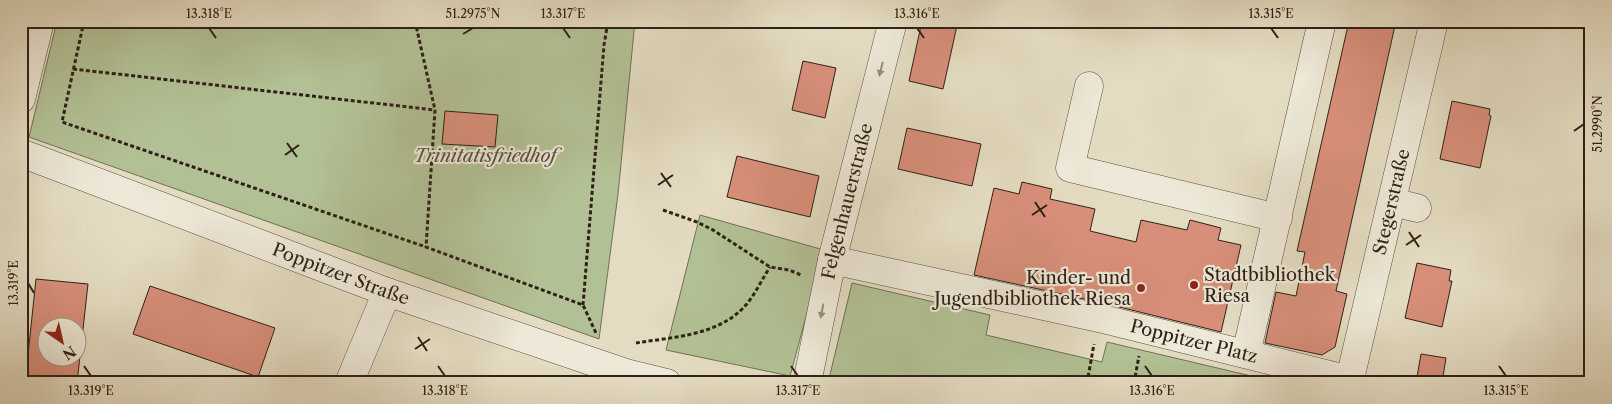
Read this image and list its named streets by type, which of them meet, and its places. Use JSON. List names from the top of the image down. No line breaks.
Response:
{"streets":{"street":["Felgenhauerstraße","Stegerstraße","Poppitzer Straße","Poppitzer Platz"]},"crossings":[["Felgenhauerstraße","Poppitzer Platz"],["Stegerstraße","Poppitzer Platz"]],"one_way":["Felgenhauerstraße"],"parks":["Trinitatisfriedhof"],"places":["Stadtbibliothek Riesa","Kinder- und Jugendbibliothek Riesa"],"north":"bottom right","coordinates":["13.318°E","51.2975°N","13.317°E","13.316°E","13.315°E","51.2990°N","13.319°E"]}
